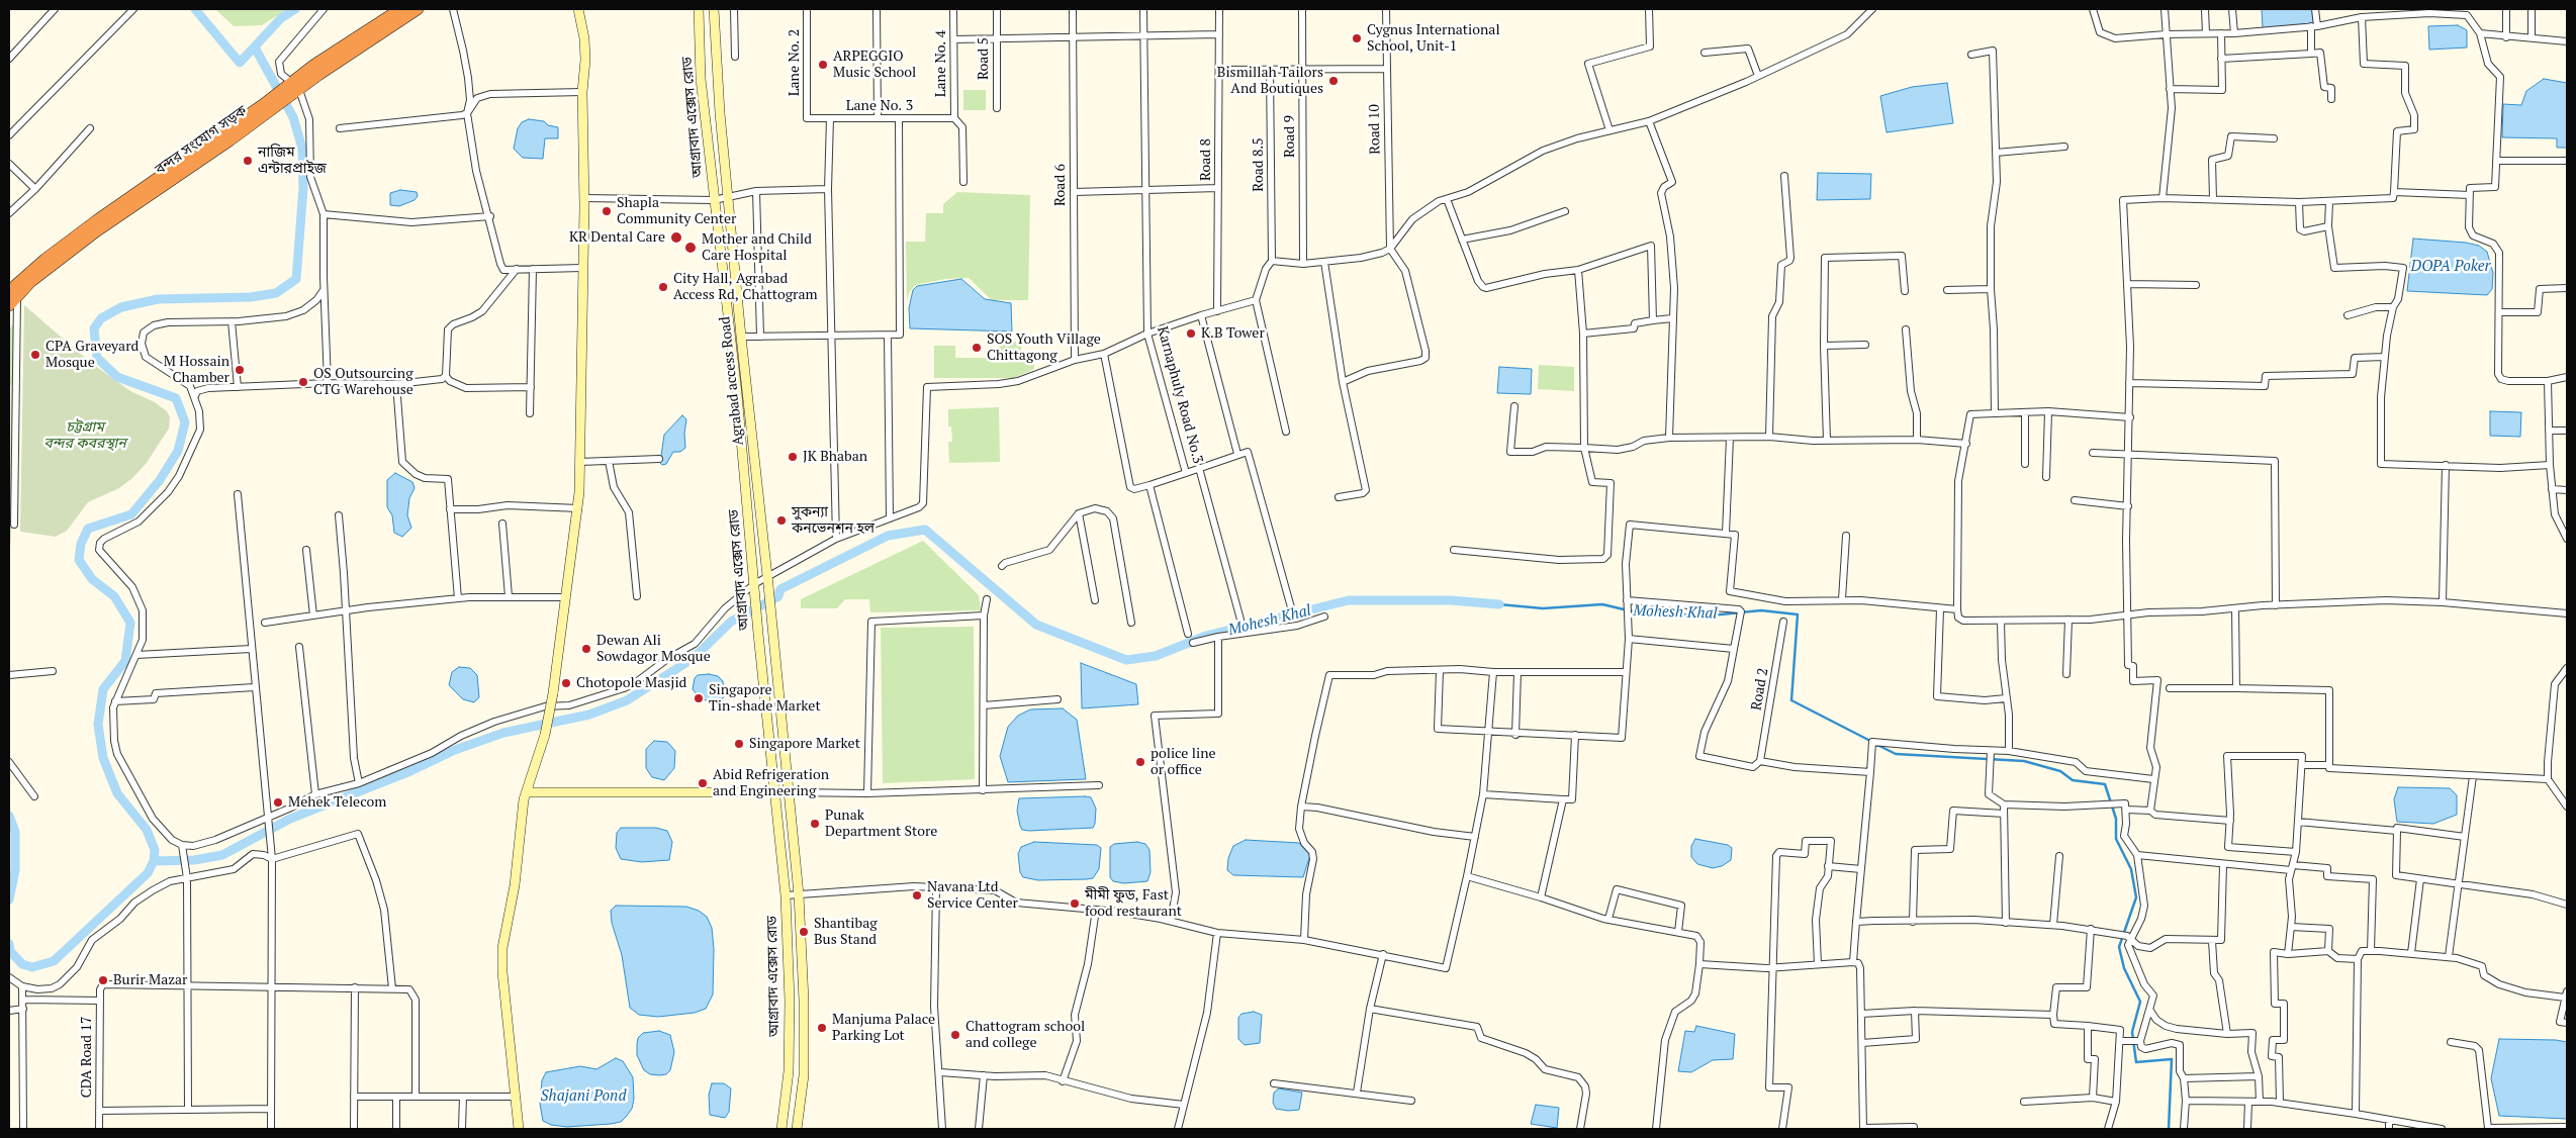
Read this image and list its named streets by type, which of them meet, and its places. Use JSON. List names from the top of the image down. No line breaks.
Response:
{"streets":{"highway":["বন্দর সংযোগ সড়ক"],"main road":["আগ্রাবাদ এক্সেস রোড","Agrabad access Road"],"street":["Road 5","Lane No. 2","Lane No. 4","Lane No. 3","Road 10","Road 9","Road 8","Road 8.5","Road 6","Karnaphuly Road No.3","Road 2","CDA Road 17"]},"crossings":[["Lane No. 2","Lane No. 3"],["Lane No. 4","Lane No. 3"],["আগ্রাবাদ এক্সেস রোড","Agrabad access Road"]],"water":["DOPA Poker","Mohesh Khal","Shajani Pond"],"parks":["চট্টগ্রাম বন্দর কবরস্থান"],"places":["Cygnus International School, Unit-1","ARPEGGIO Music School","Bismillah Tailors And Boutiques","নাজিম এন্টারপ্রাইজ","Shapla Community Center","KR Dental Care","Mother and Child Care Hospital","City Hall, Agrabad Access Rd, Chattogram","K.B Tower","SOS Youth Village Chittagong","CPA Graveyard Mosque","M Hossain Chamber","OS Outsourcing CTG Warehouse","JK Bhaban","সুকন্যা কনভেনশন হল","Dewan Ali Sowdagor Mosque","Chotopole Masjid","Singapore Tin-shade Market","Singapore Market","police line or office","Abid Refrigeration and Engineering","Mehek Telecom","Punak Department Store","Navana Ltd Service Center","মীমী ফুড, Fast food restaurant","Shantibag Bus Stand","Burir Mazar","Manjuma Palace Parking Lot","Chattogram school and college"]}
